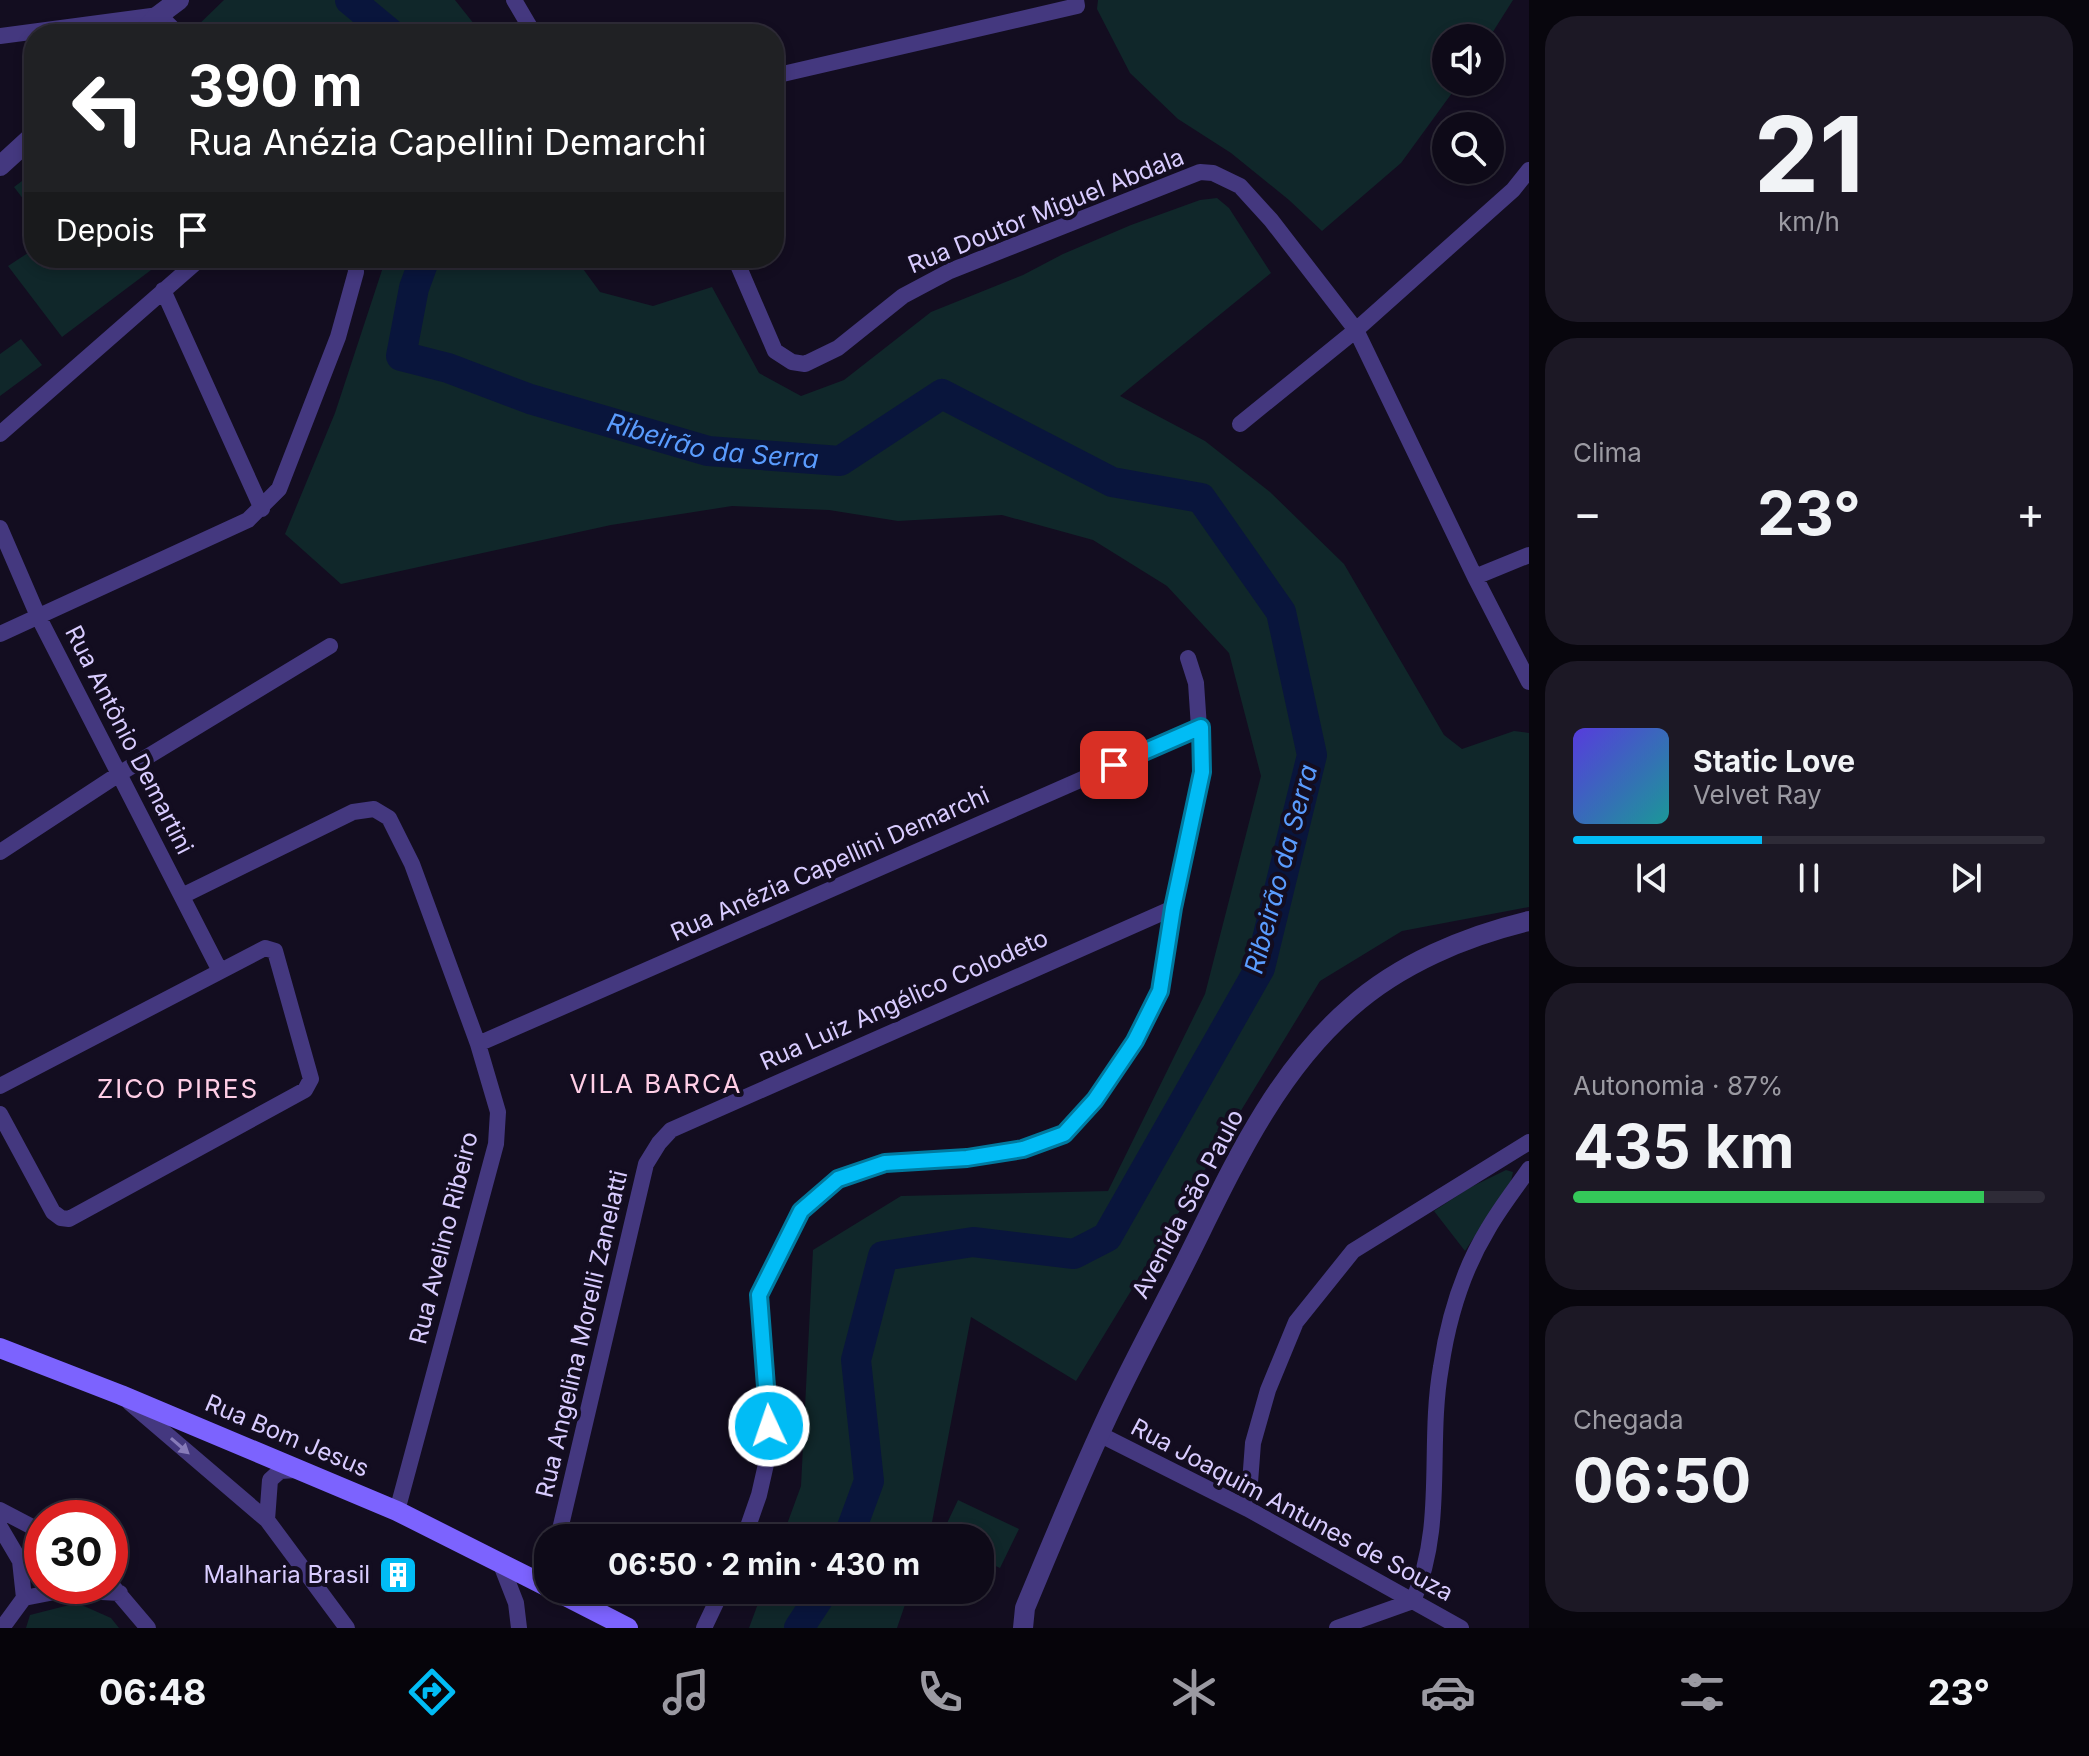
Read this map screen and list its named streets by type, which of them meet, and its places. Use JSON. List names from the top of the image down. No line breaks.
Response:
{"streets":{"main road":["Rua Bom Jesus"],"street":["Rua Doutor Miguel Abdala","Rua Antônio Demartini","Rua Anézia Capellini Demarchi","Rua Luiz Angélico Colodeto","Avenida São Paulo","Rua Avelino Ribeiro","Rua Angelina Morelli Zanelatti","Rua Joaquim Antunes de Souza"]},"crossings":[["Rua Antônio Demartini","Rua Avelino Ribeiro"],["Rua Anézia Capellini Demarchi","Rua Avelino Ribeiro"],["Rua Luiz Angélico Colodeto","Rua Angelina Morelli Zanelatti"],["Avenida São Paulo","Rua Joaquim Antunes de Souza"],["Rua Avelino Ribeiro","Rua Bom Jesus"]],"districts":["VILA BARCA","ZICO PIRES"],"water":["Ribeirão da Serra"],"places":{"building":["Malharia Brasil"]},"page":{"tile":[["21","km/h"],"Clima",["Autonomia · 87%","435 km"],["Chegada","06:50"]],"turn":["390 m","Rua Anézia Capellini Demarchi"],"then":"Depois","heat":["−","23°","+"],"song":["Static Love","Velvet Ray"],"limit":"30","trip":"06:50 · 2 min · 430 m","tabs":["06:48","23°"]}}
